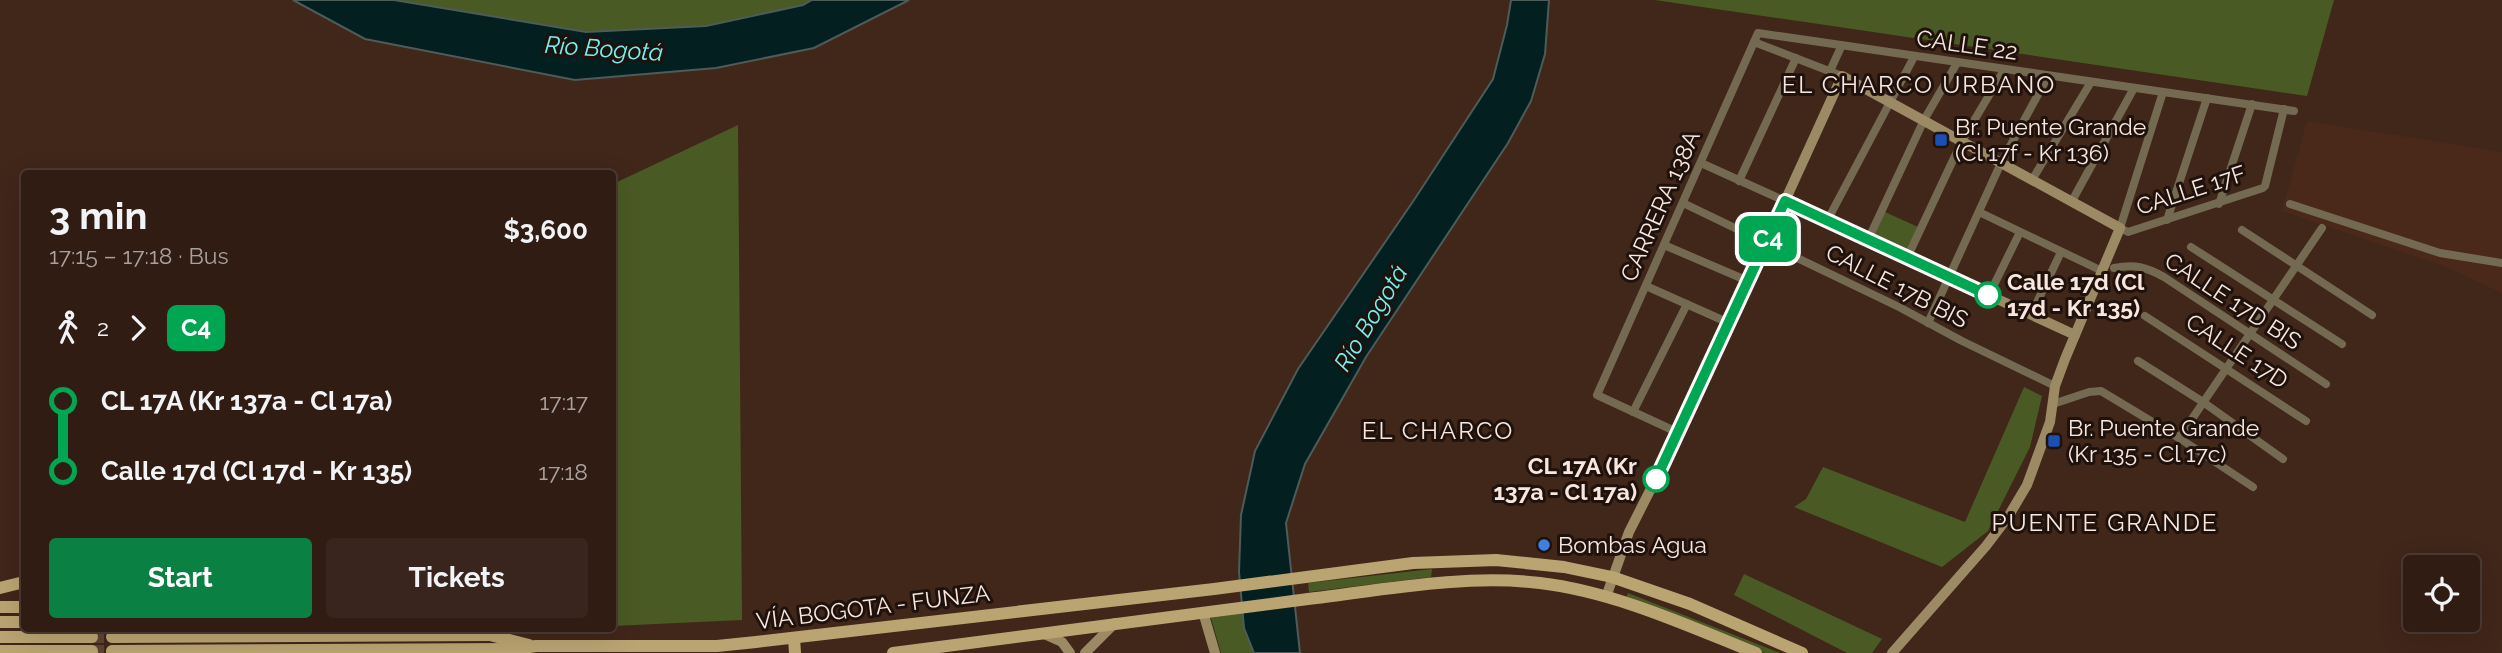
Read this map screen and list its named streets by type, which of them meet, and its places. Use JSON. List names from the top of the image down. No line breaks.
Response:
{"streets":{"main road":["VÍA BOGOTA - FUNZA"],"street":["CALLE 22","CALLE 17F","CARRERA 138A","CALLE 17B BIS","CALLE 17D BIS","CALLE 17D"]},"crossings":[["CALLE 22","CALLE 17F"],["CALLE 22","CARRERA 138A"],["CALLE 17F","CARRERA 138A"],["CARRERA 138A","CALLE 17B BIS"]],"districts":["EL CHARCO URBANO","EL CHARCO","PUENTE GRANDE"],"water":["Río Bogotá"],"places":{"transit":["Br. Puente Grande (Cl 17f - Kr 136)","Br. Puente Grande (Kr 135 - Cl 17c)"],"other":["Calle 17d (Cl 17d - Kr 135)","CL 17A (Kr 137a - Cl 17a)","Bombas Agua"]},"lines":["bus line C4"],"page":{"on_map":"C4","heading":["3 min","17:15 – 17:18 · Bus","$3,600"],"legs":["2","C4"],"list":[{"name":"CL 17A (Kr 137a - Cl 17a)","value":"17:17"},{"name":"Calle 17d (Cl 17d - Kr 135)","value":"17:18"}],"buttons":["Start","Tickets"]}}
